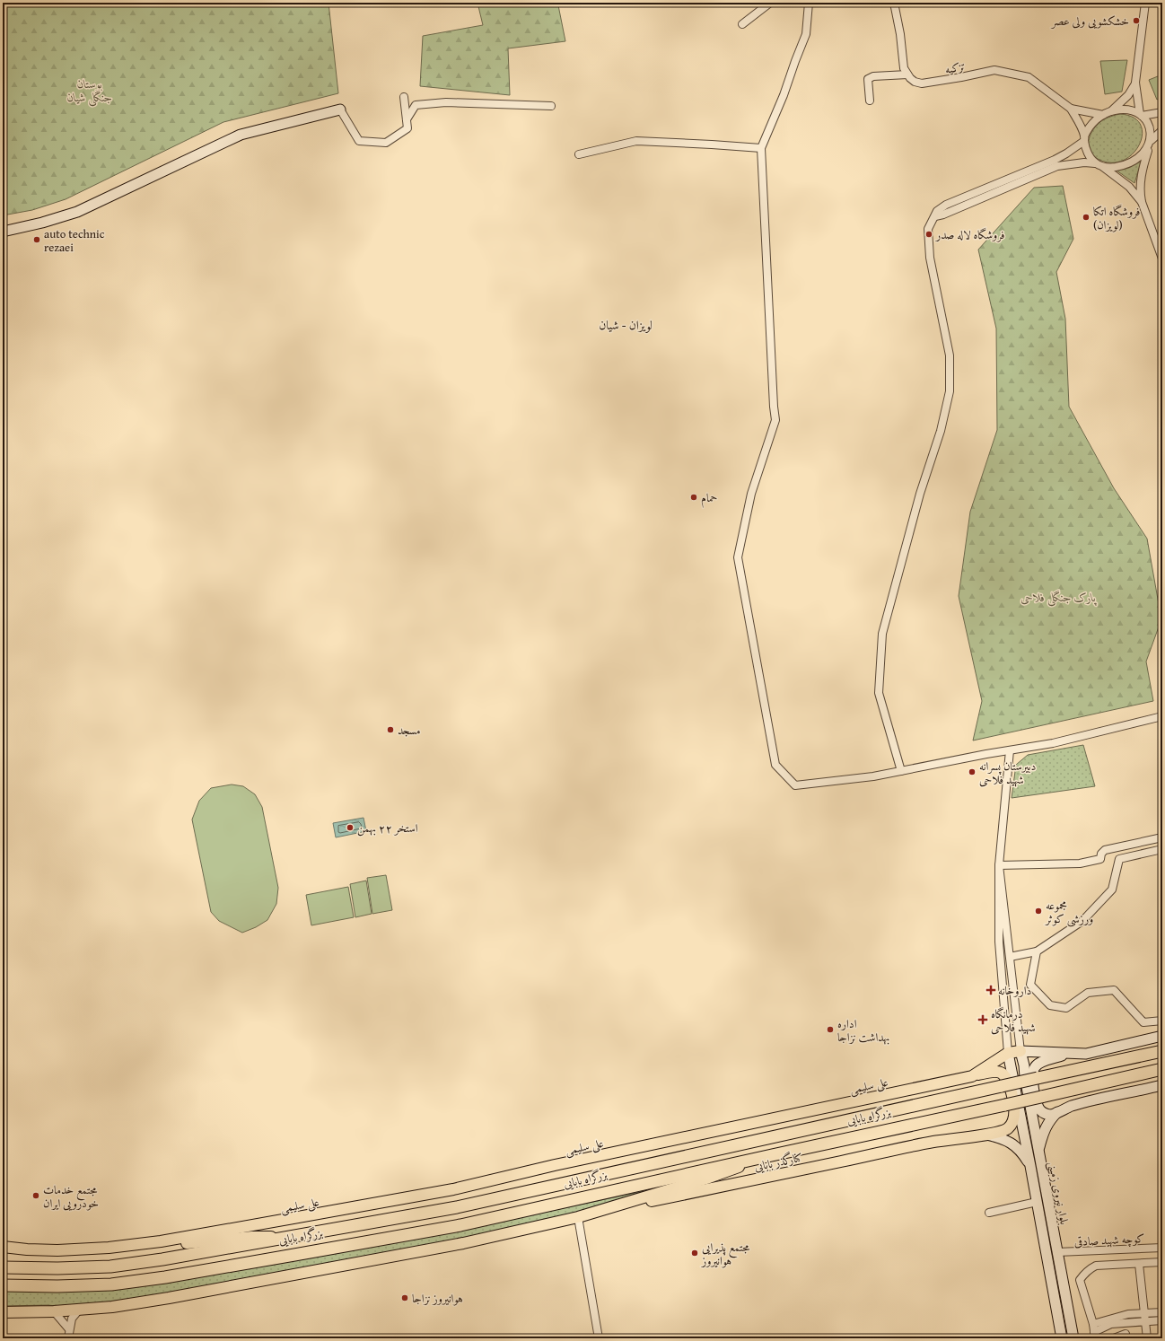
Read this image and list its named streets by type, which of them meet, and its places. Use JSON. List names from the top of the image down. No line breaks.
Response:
{"streets":{"highway":["بزرگراه بابایی"],"main road":["علی سلیمی","کنارگذر بابایی","بلوار نیروی زمینی"],"street":["تزکیه","کوچه شهید صادقی"]},"crossings":[["علی سلیمی","کنارگذر بابایی"],["علی سلیمی","بلوار نیروی زمینی"],["بلوار نیروی زمینی","کوچه شهید صادقی"]],"districts":["لویزان - شیان"],"parks":["بوستان جنگلی شیان","پارک جنگلی فلاحی"],"places":{"other":["خشکشویی ولی عصر","فروشگاه اتکا (لویزان)","فروشگاه لاله صدر","auto technic rezaei","حمام","مسجد","دبیرستان پسرانه شهید فلاحی","استخر ۲۲ بهمن","مجموعه ورزشی کوثر","اداره بهداشت نزاجا","مجتمع خدمات خودرویی ایران","مجتمع پذیرایی هوانیروز","هوانیروز نزاجا"],"health":["داروخانه","درمانگاه شهید فلاحی"]}}
